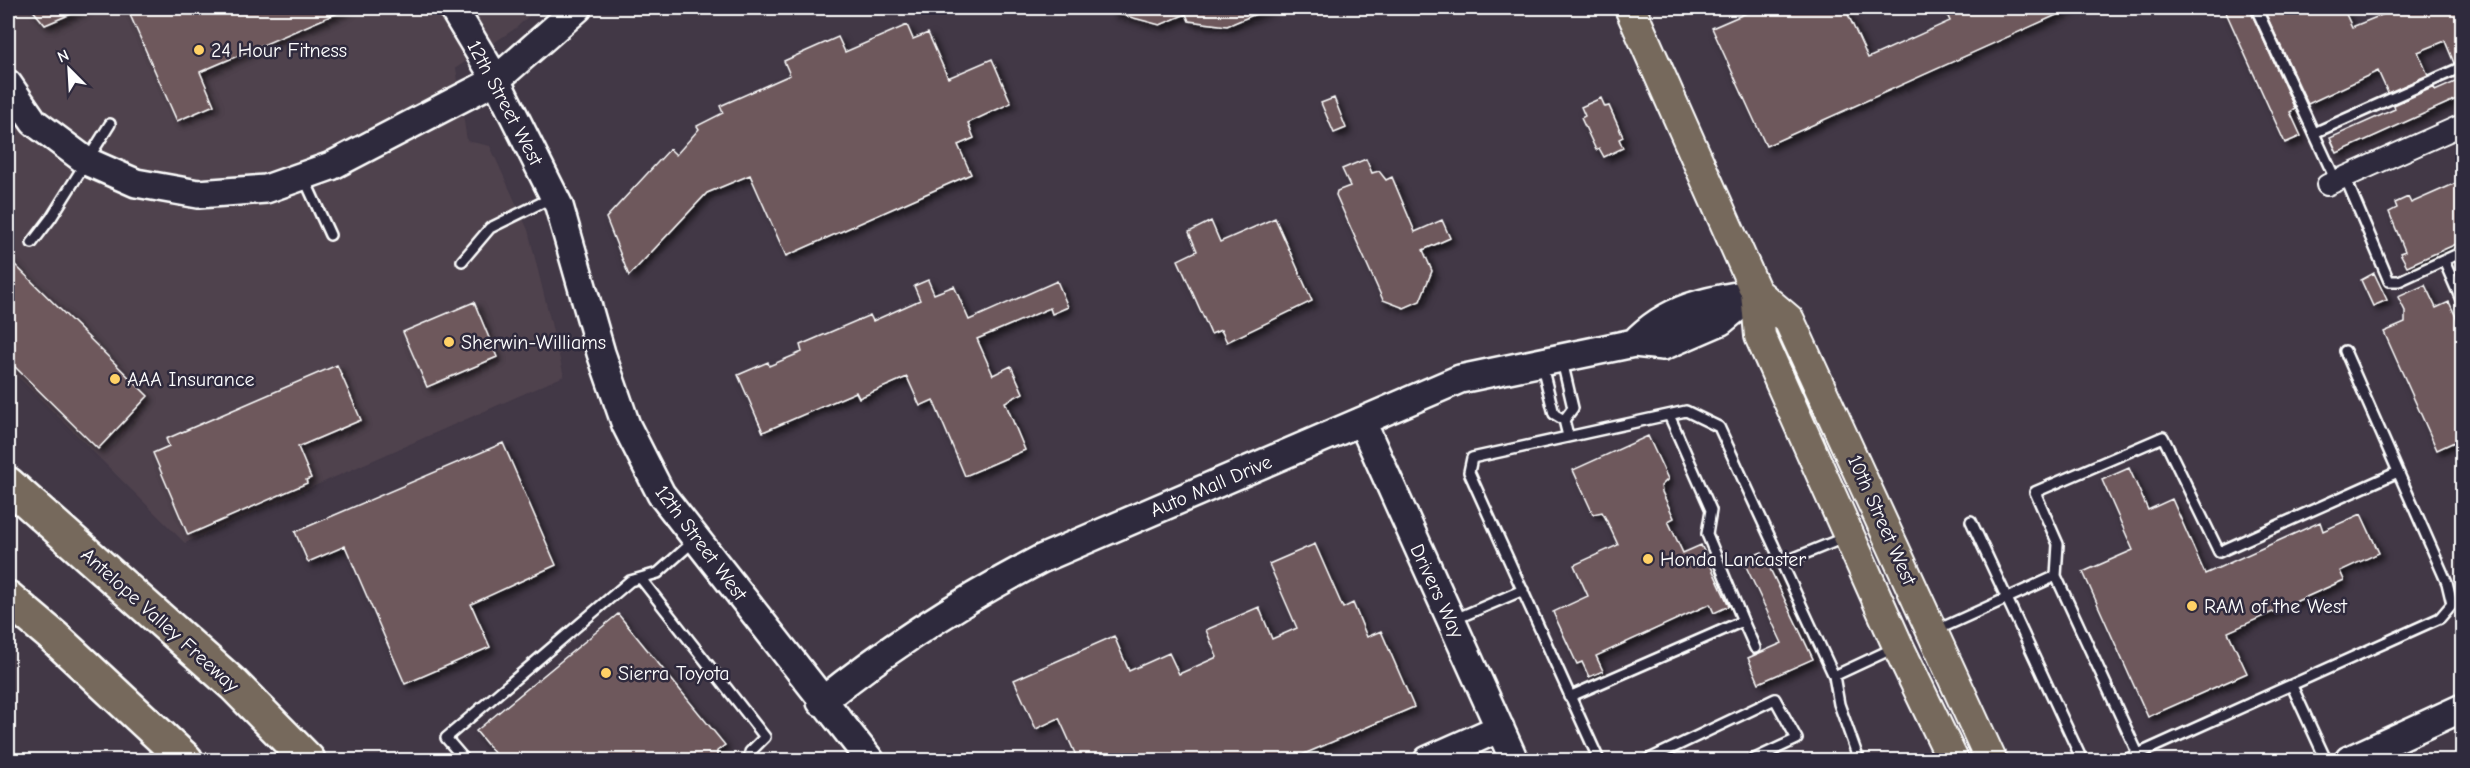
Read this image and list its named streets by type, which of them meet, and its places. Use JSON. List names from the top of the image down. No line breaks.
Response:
{"streets":{"highway":["Antelope Valley Freeway"],"main road":["10th Street West"],"street":["12th Street West","Auto Mall Drive","Drivers Way"]},"crossings":[["12th Street West","Auto Mall Drive"],["Auto Mall Drive","10th Street West"],["Auto Mall Drive","Drivers Way"]],"places":["24 Hour Fitness","Sherwin-Williams","AAA Insurance","Honda Lancaster","RAM of the West","Sierra Toyota"],"north":"top left"}
